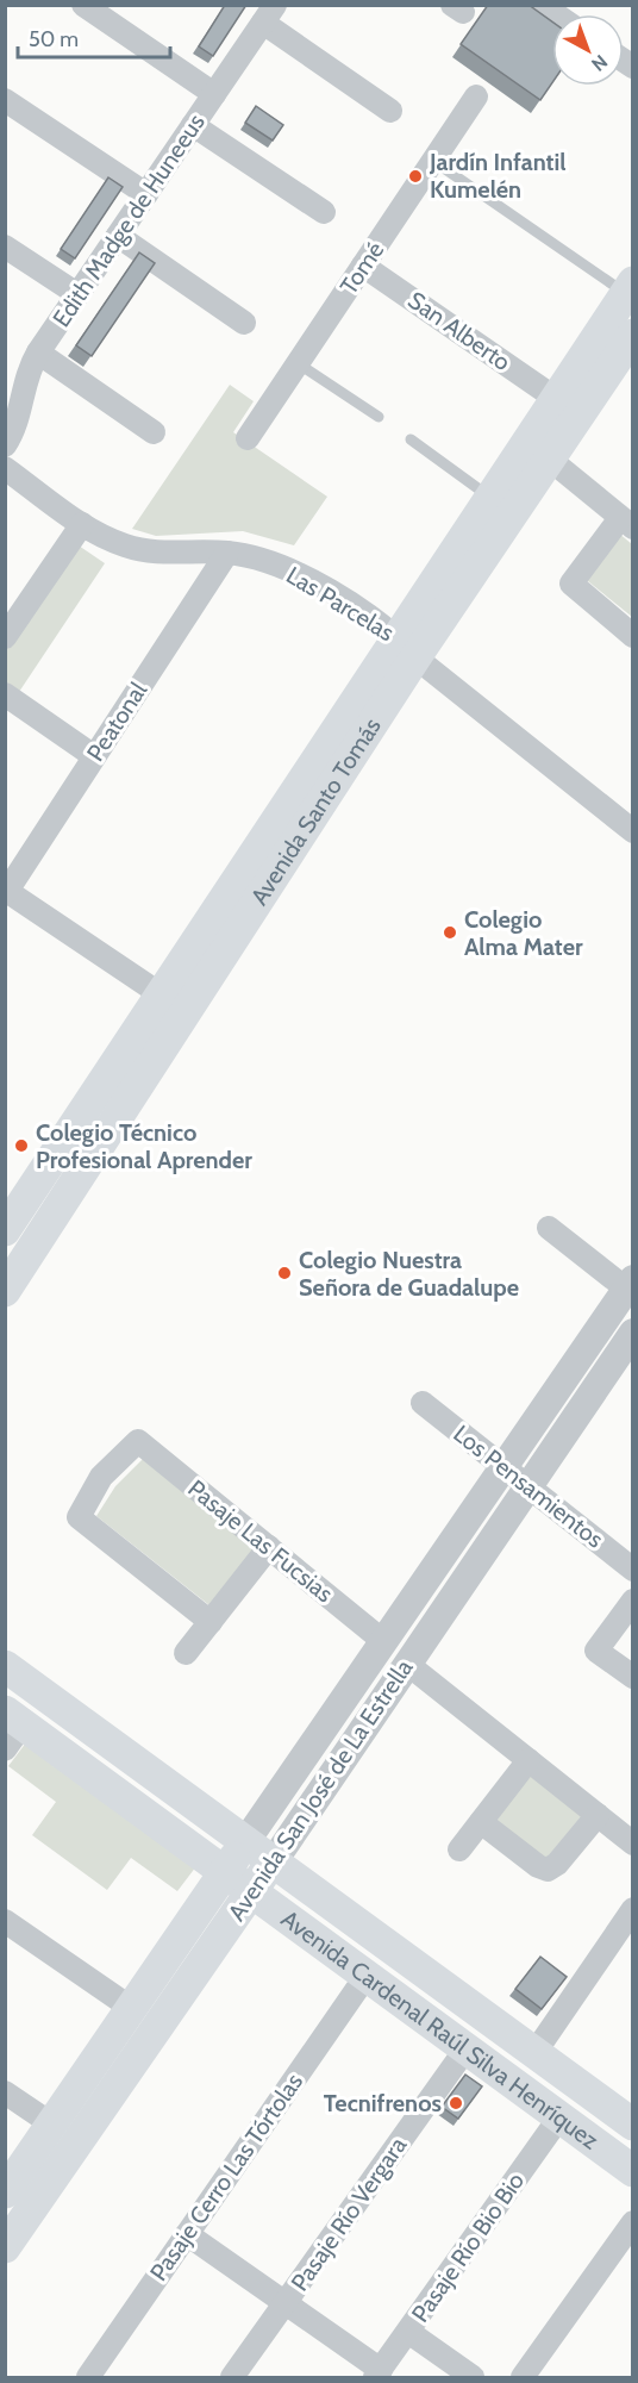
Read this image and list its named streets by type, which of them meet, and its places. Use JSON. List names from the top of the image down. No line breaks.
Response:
{"streets":{"main road":["Avenida Santo Tomás","Avenida San José de La Estrella","Avenida Cardenal Raúl Silva Henríquez"],"street":["Edith Madge de Huneeus","Tomé","San Alberto","Las Parcelas","Peatonal","Los Pensamientos","Pasaje Las Fucsias","Pasaje Cerro Las Tórtolas","Pasaje Río Vergara","Pasaje Río Bio Bio"]},"crossings":[["Tomé","San Alberto"],["San Alberto","Avenida Santo Tomás"],["Las Parcelas","Peatonal"],["Las Parcelas","Avenida Santo Tomás"],["Los Pensamientos","Avenida San José de La Estrella"],["Pasaje Las Fucsias","Avenida San José de La Estrella"],["Avenida San José de La Estrella","Avenida Cardenal Raúl Silva Henríquez"],["Avenida Cardenal Raúl Silva Henríquez","Pasaje Cerro Las Tórtolas"],["Avenida Cardenal Raúl Silva Henríquez","Pasaje Río Vergara"],["Avenida Cardenal Raúl Silva Henríquez","Pasaje Río Bio Bio"]],"places":["Jardín Infantil Kumelén","Colegio Alma Mater","Colegio Técnico Profesional Aprender","Colegio Nuestra Señora de Guadalupe","Tecnifrenos"],"scale_bar":"50 m","north":"bottom right"}
